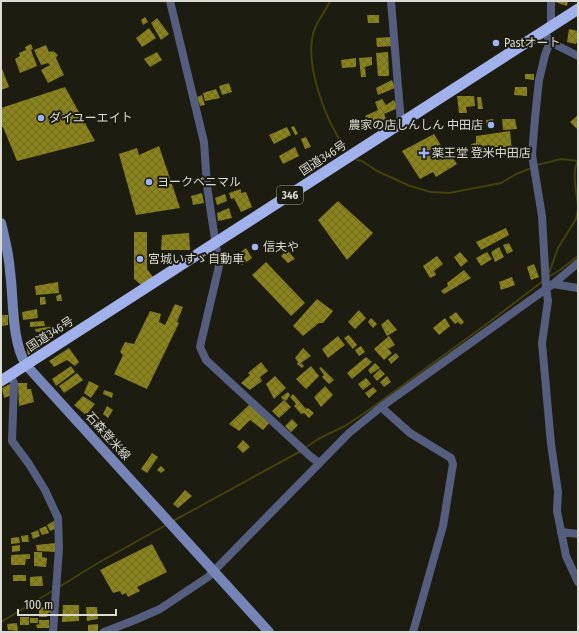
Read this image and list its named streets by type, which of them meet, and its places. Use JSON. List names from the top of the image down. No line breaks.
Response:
{"streets":{"highway":["国道346号","346"],"main road":["石森登米線"]},"crossings":[["国道346号","石森登米線"]],"places":{"other":["Pastオート","ダイユーエイト","農家の店しんしん 中田店","ヨークベニマル","信夫や","宮城いすゞ自動車"],"health":["薬王堂 登米中田店"]},"scale_bar":"100 m"}
